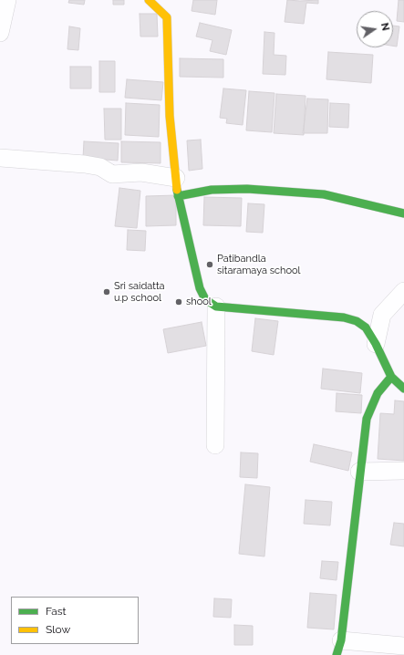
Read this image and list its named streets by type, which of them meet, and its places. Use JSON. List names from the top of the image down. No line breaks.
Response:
{"places":["Patibandla sitaramaya school","Sri saidatta u.p school","shool"],"legend":["Fast","Slow"],"north":"right"}
